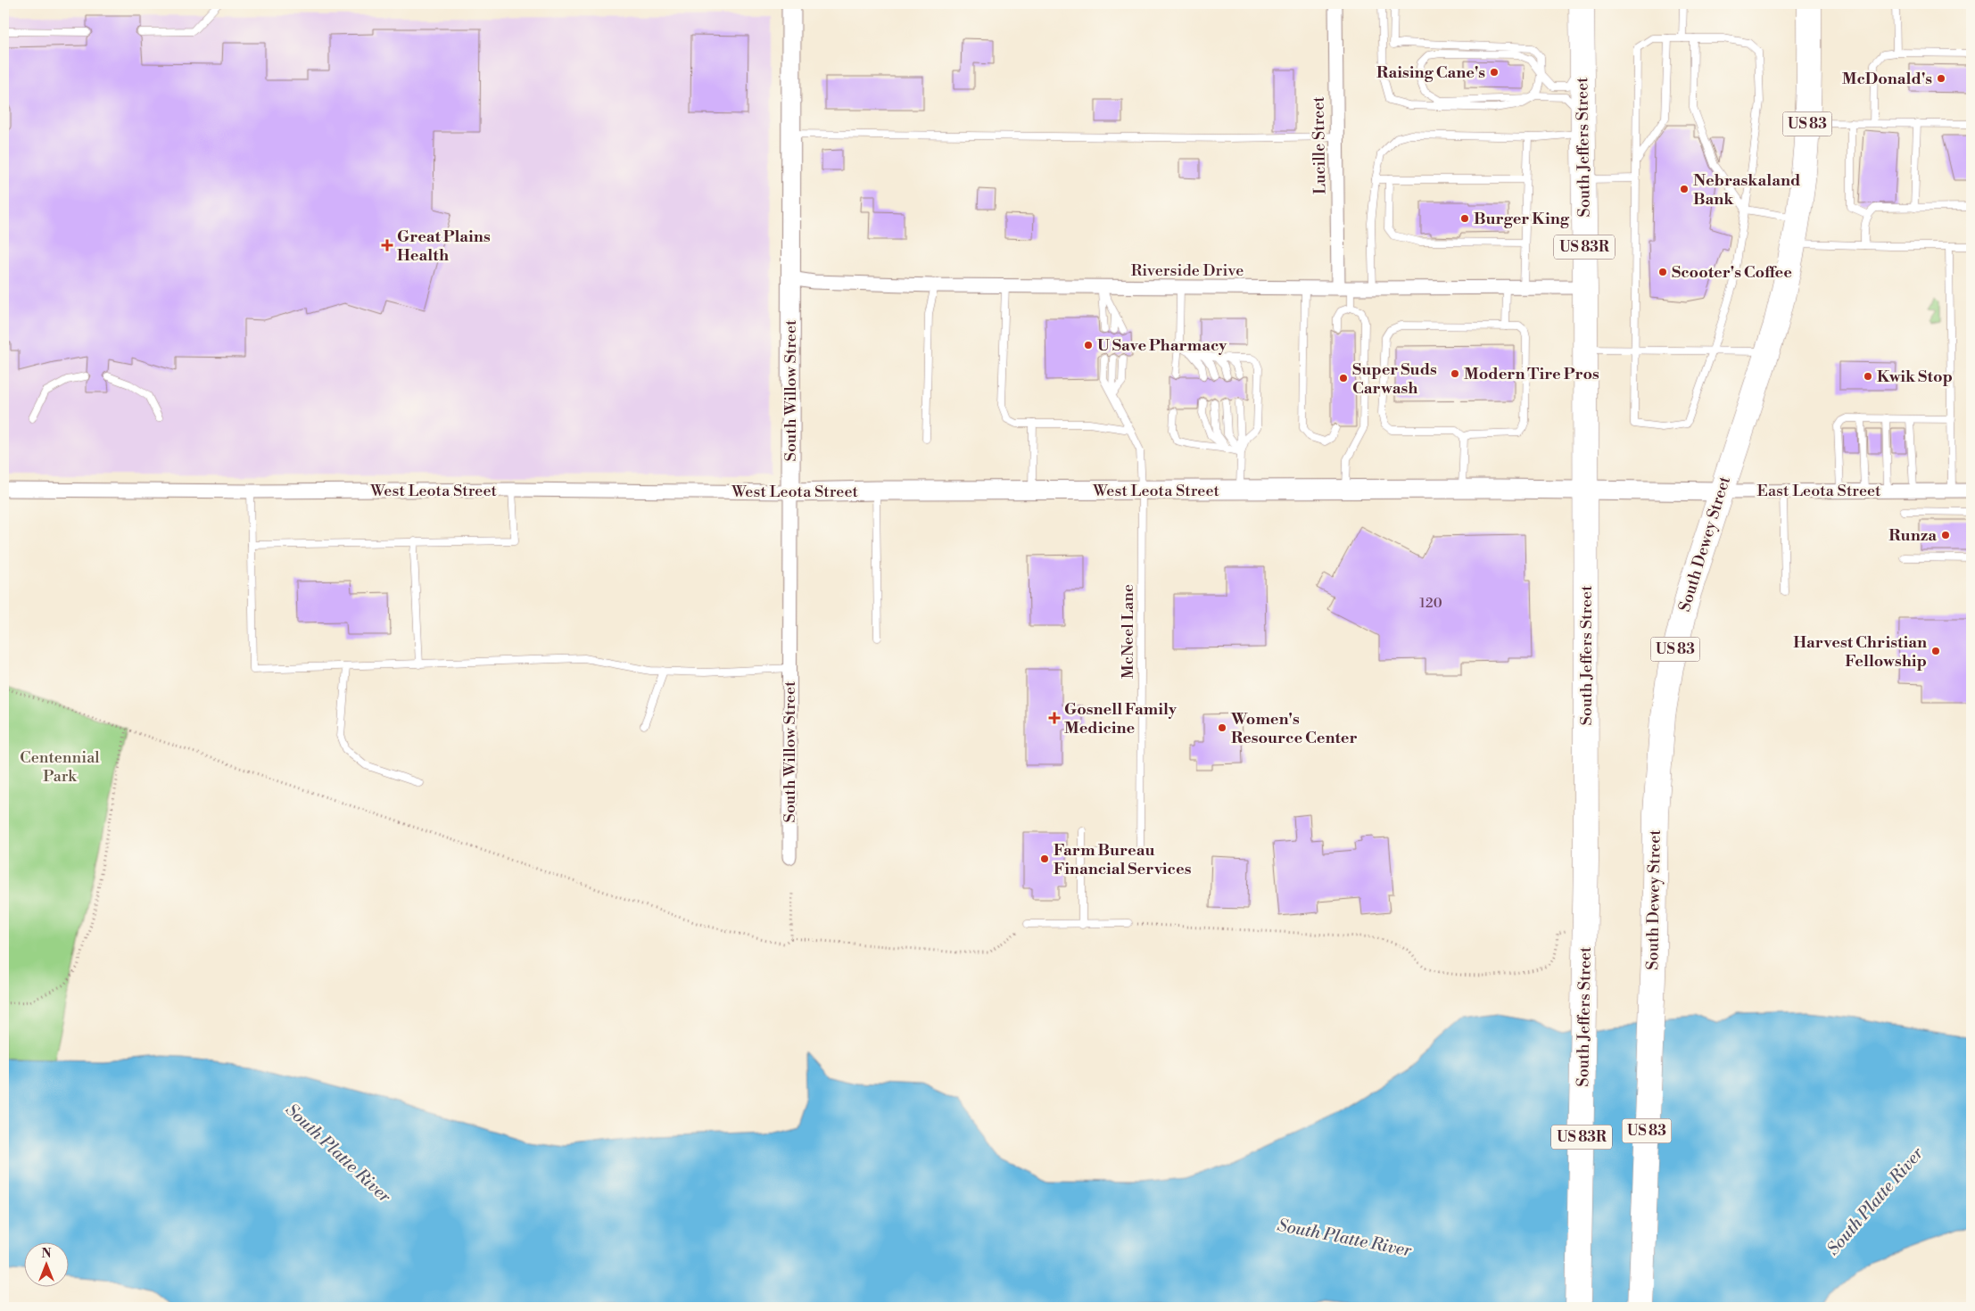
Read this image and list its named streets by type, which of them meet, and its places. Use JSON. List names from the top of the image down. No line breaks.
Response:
{"streets":{"highway":["US 83","South Jeffers Street","US 83R","South Dewey Street"],"main road":["South Willow Street","West Leota Street","East Leota Street"],"street":["Lucille Street","Riverside Drive"],"lane":["McNeel Lane"]},"crossings":[["Lucille Street","Riverside Drive"],["South Jeffers Street","Riverside Drive"],["South Jeffers Street","West Leota Street"],["South Jeffers Street","East Leota Street"],["Riverside Drive","South Willow Street"],["South Willow Street","West Leota Street"],["West Leota Street","East Leota Street"],["West Leota Street","McNeel Lane"],["East Leota Street","South Dewey Street"]],"water":["South Platte River"],"parks":["Centennial Park"],"places":{"other":["Raising Cane's","McDonald's","Nebraskaland Bank","Burger King","Scooter's Coffee","U Save Pharmacy","Modern Tire Pros","Kwik Stop","Super Suds Carwash","Runza","Harvest Christian Fellowship","Women's Resource Center","Farm Bureau Financial Services"],"health":["Great Plains Health","Gosnell Family Medicine"]},"house_numbers":["120"],"north":"top"}
